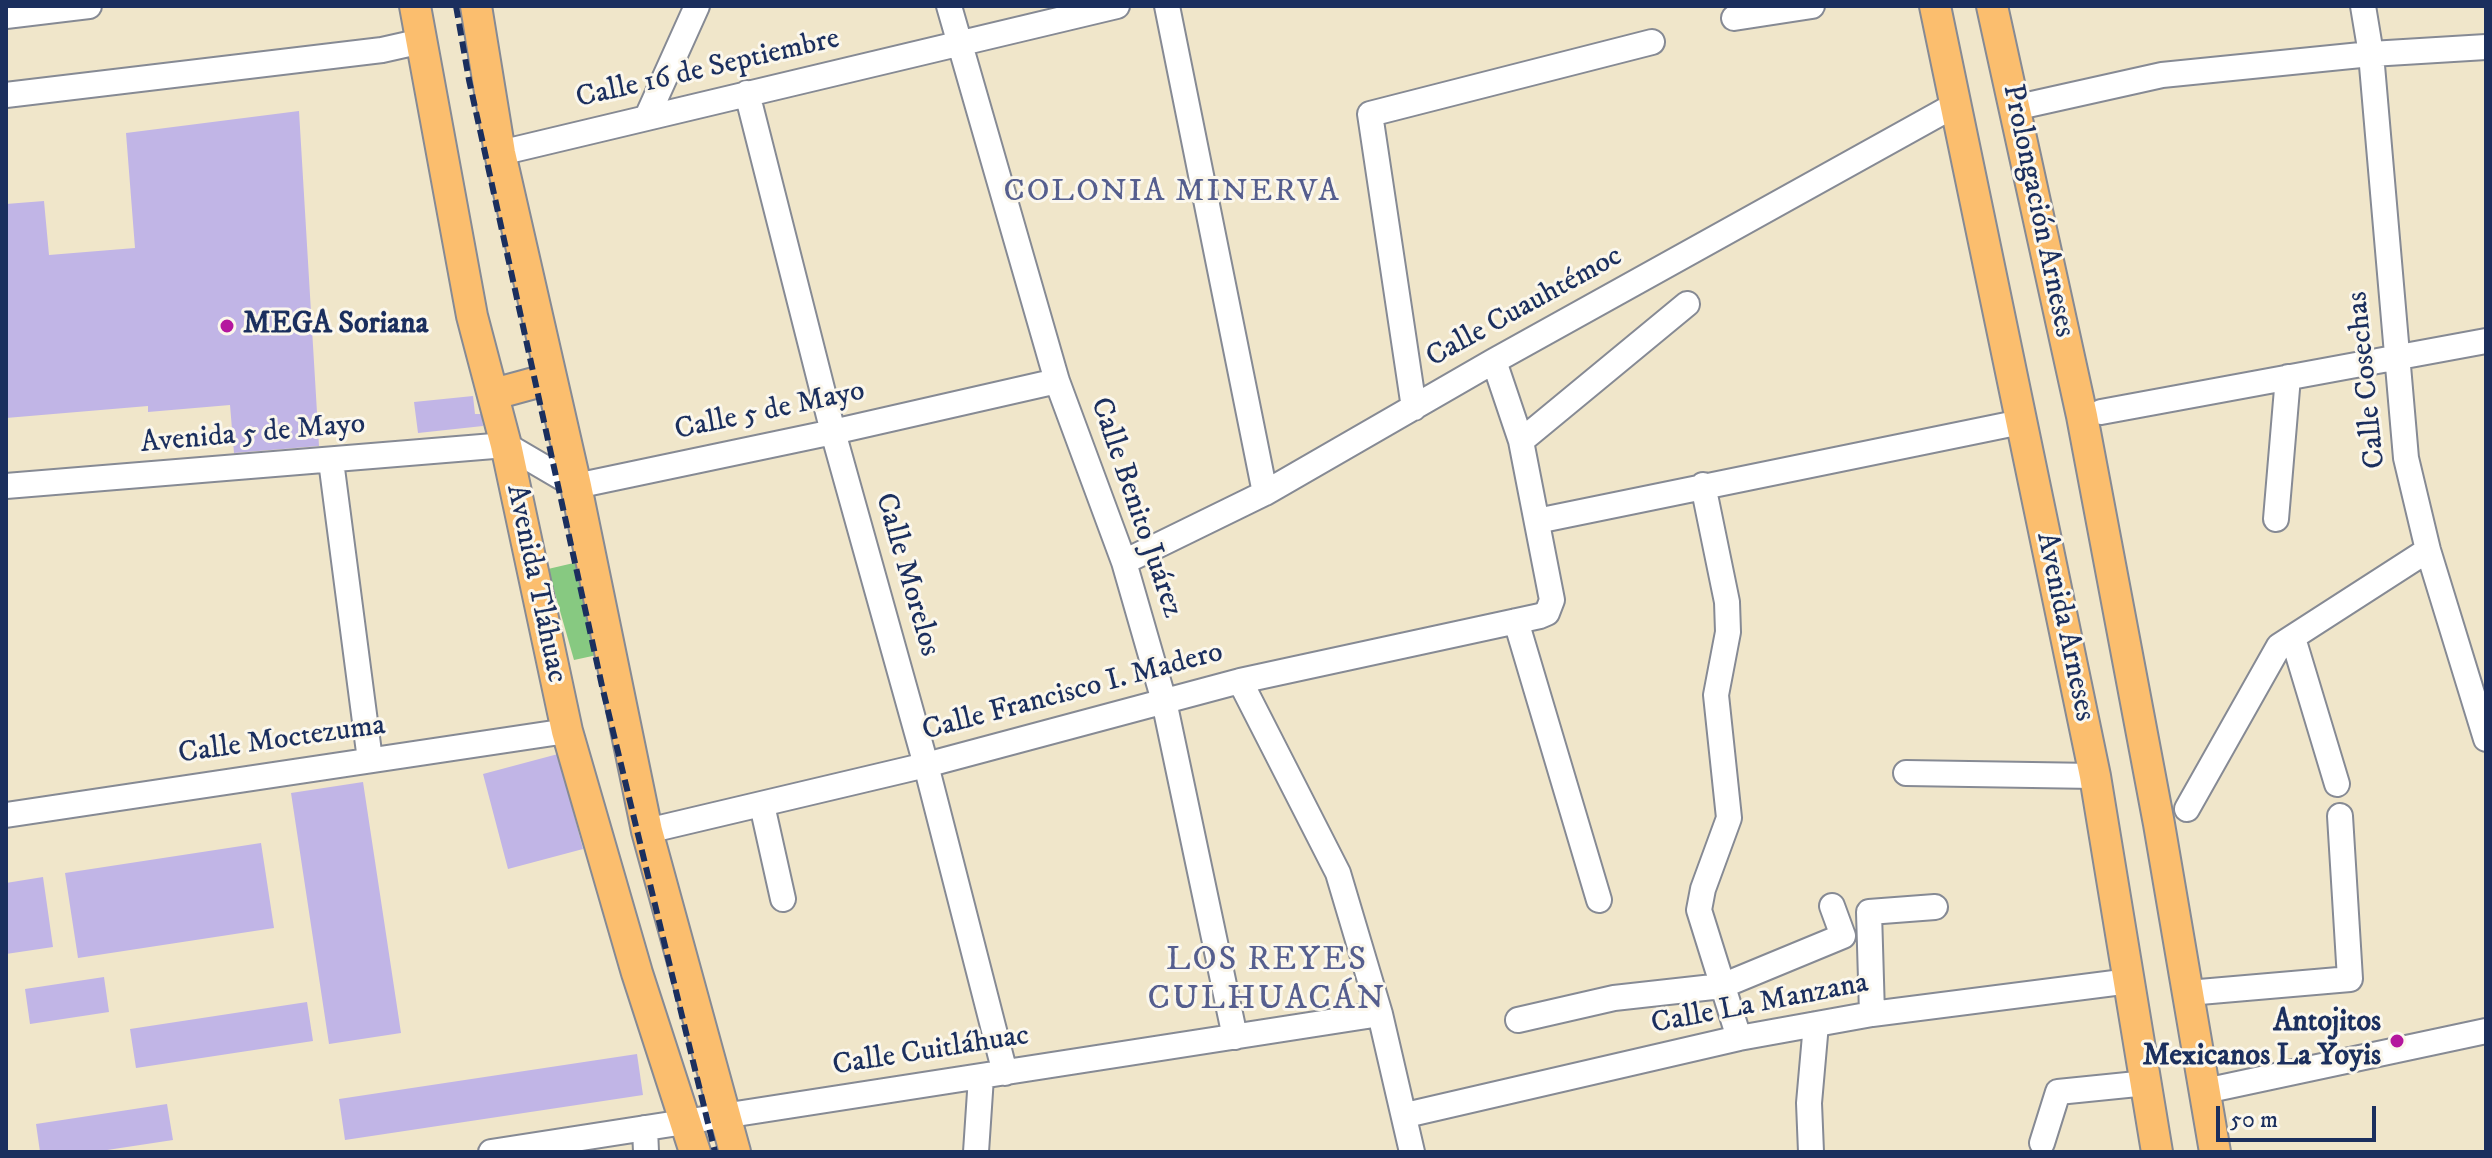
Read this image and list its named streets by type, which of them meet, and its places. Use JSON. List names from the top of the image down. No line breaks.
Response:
{"streets":{"main road":["Prolongación Arneses","Avenida Tláhuac","Avenida Arneses"],"street":["Calle 16 de Septiembre","Calle Cuauhtémoc","Calle Cosechas","Calle 5 de Mayo","Avenida 5 de Mayo","Calle Benito Juárez","Calle Morelos","Calle Francisco I. Madero","Calle Moctezuma","Calle La Manzana","Calle Cuitláhuac"]},"crossings":[["Calle 16 de Septiembre","Calle Benito Juárez"],["Calle 16 de Septiembre","Calle Morelos"],["Calle 16 de Septiembre","Avenida Tláhuac"],["Prolongación Arneses","Calle Cuauhtémoc"],["Prolongación Arneses","Avenida Arneses"],["Calle Cuauhtémoc","Calle Benito Juárez"],["Calle Cuauhtémoc","Avenida Arneses"],["Calle Cuauhtémoc","Calle Francisco I. Madero"],["Calle 5 de Mayo","Calle Benito Juárez"],["Calle 5 de Mayo","Calle Morelos"],["Calle 5 de Mayo","Avenida Tláhuac"],["Avenida 5 de Mayo","Avenida Tláhuac"],["Calle Benito Juárez","Calle Francisco I. Madero"],["Calle Benito Juárez","Calle Cuitláhuac"],["Calle Morelos","Calle Francisco I. Madero"],["Calle Morelos","Calle Cuitláhuac"],["Avenida Tláhuac","Calle Francisco I. Madero"],["Avenida Tláhuac","Calle Moctezuma"],["Avenida Tláhuac","Calle Cuitláhuac"],["Avenida Arneses","Calle La Manzana"]],"districts":["COLONIA MINERVA","LOS REYES CULHUACÁN"],"places":["MEGA Soriana","Antojitos Mexicanos La Yoyis"],"scale_bar":"50 m"}
